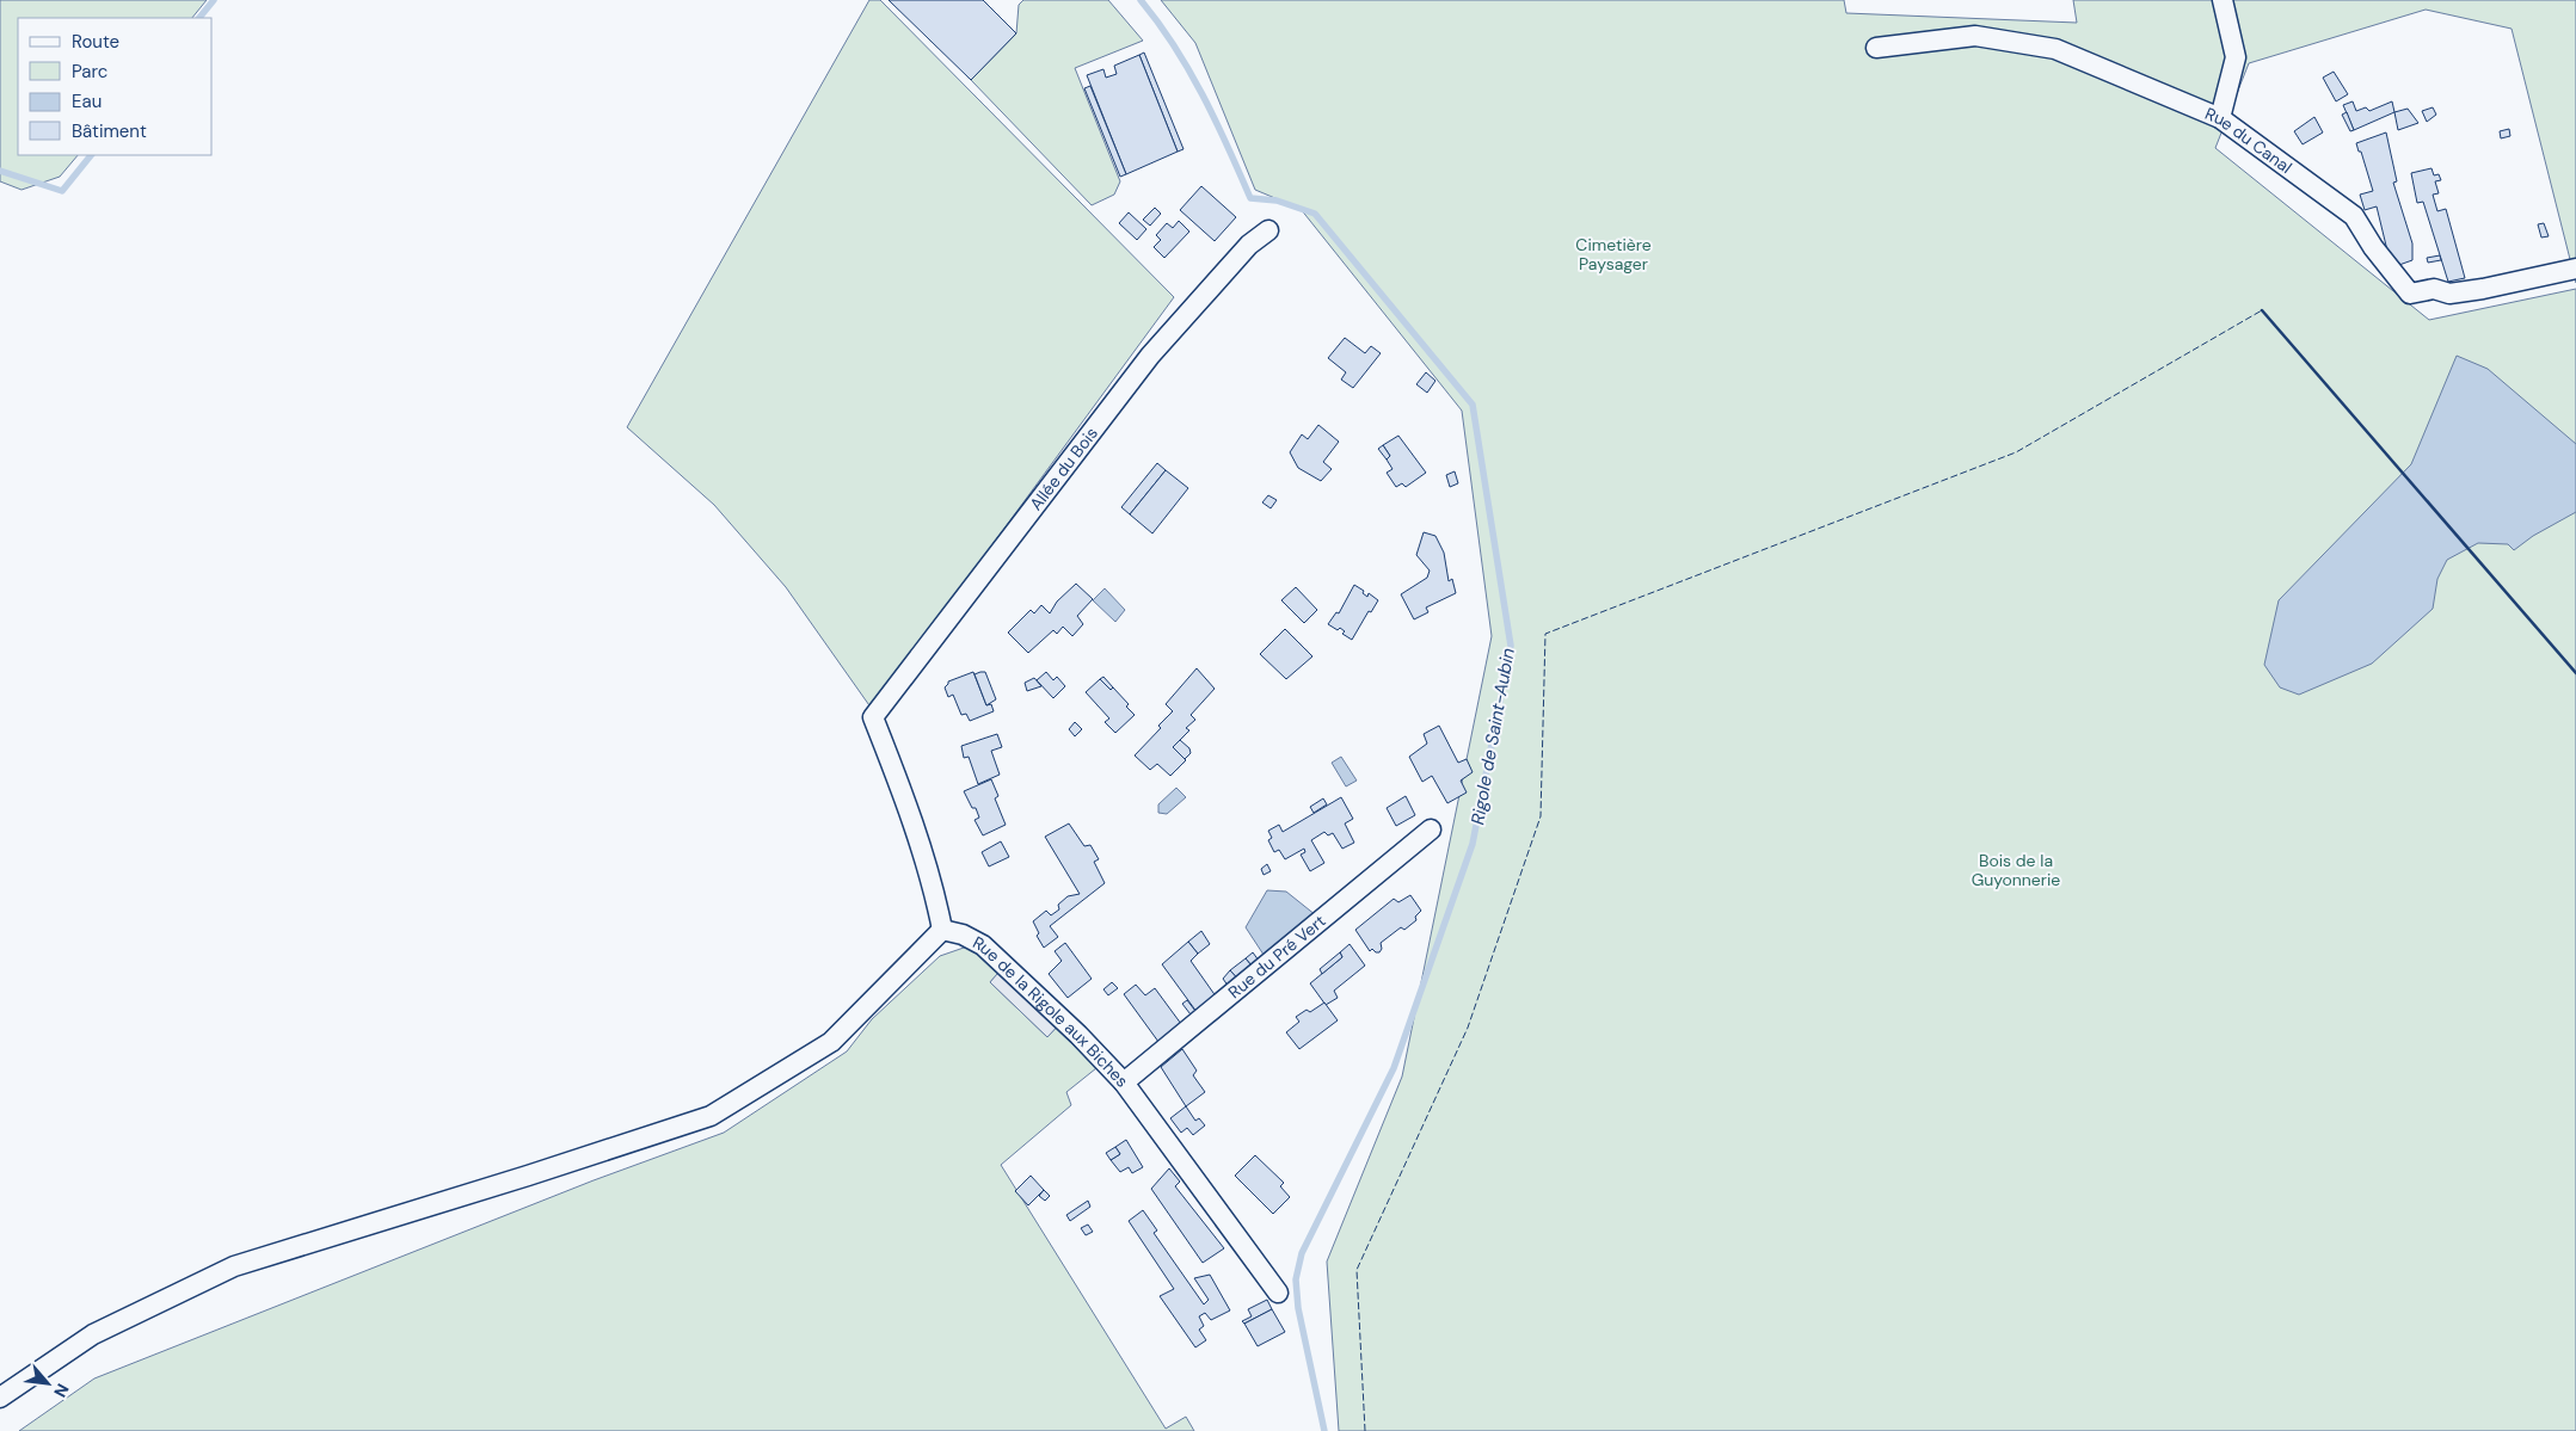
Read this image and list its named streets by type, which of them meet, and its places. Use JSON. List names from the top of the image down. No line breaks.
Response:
{"streets":{"street":["Rue du Canal","Allée du Bois","Rue du Pré Vert","Rue de la Rigole aux Biches"]},"crossings":[["Allée du Bois","Rue de la Rigole aux Biches"],["Rue du Pré Vert","Rue de la Rigole aux Biches"]],"water":["Rigole de Saint-Aubin"],"parks":["Cimetière Paysager","Bois de la Guyonnerie"],"legend":["Route","Parc","Eau","Bâtiment"],"north":"bottom right"}
